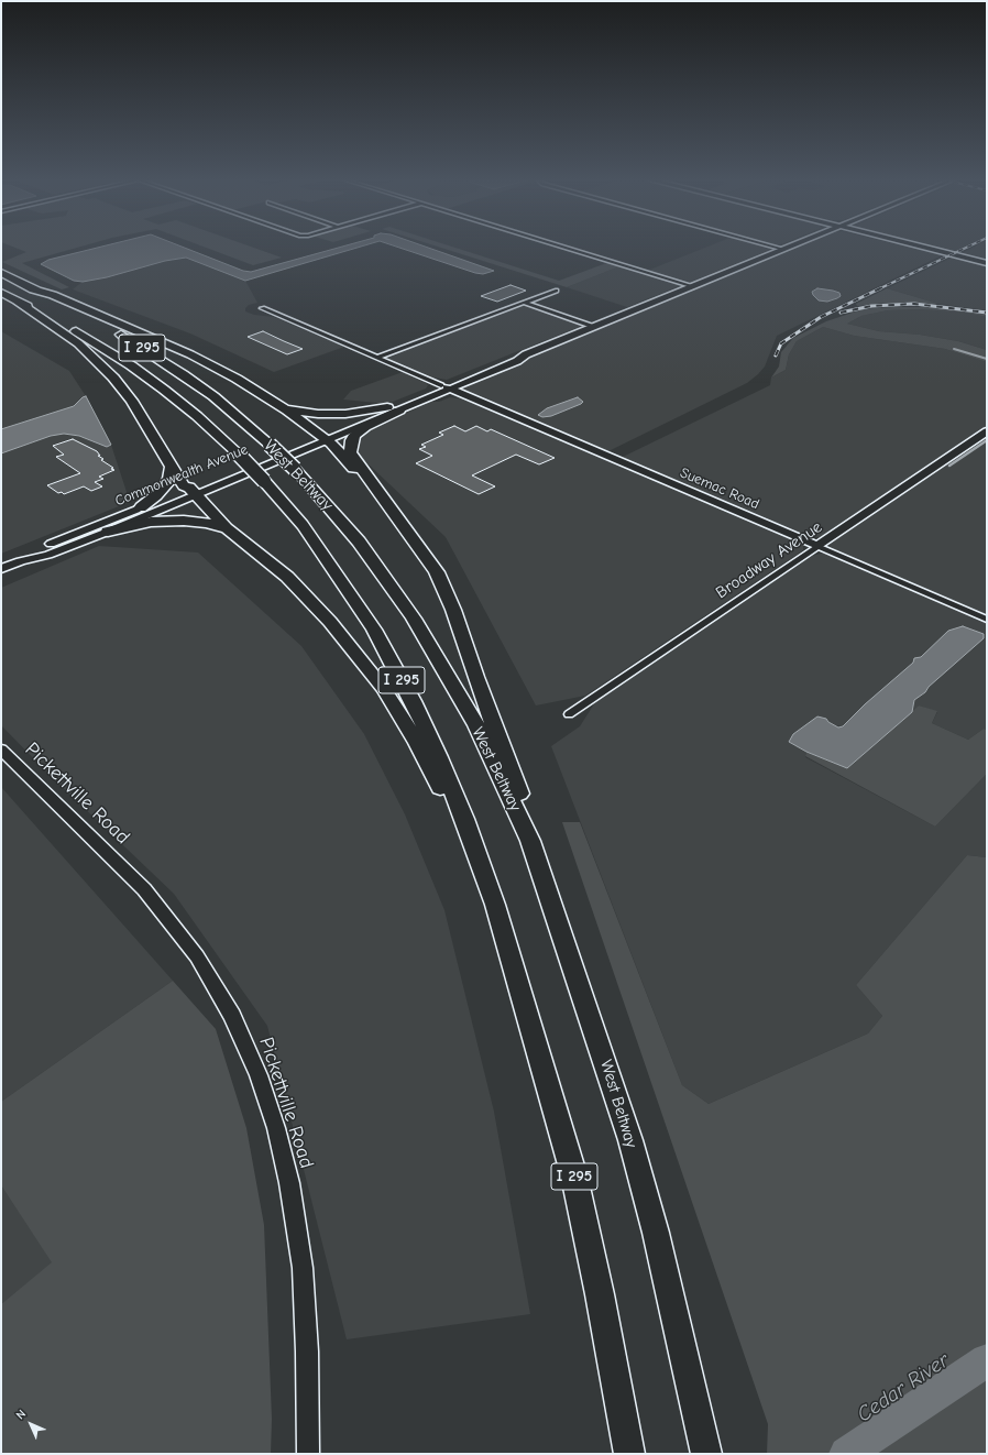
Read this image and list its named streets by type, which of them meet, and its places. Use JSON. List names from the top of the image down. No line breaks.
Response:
{"streets":{"highway":["I 295","West Beltway"],"main road":["Commonwealth Avenue","Suemac Road","Broadway Avenue","Pickettville Road"]},"crossings":[["Commonwealth Avenue","Suemac Road"],["Suemac Road","Broadway Avenue"]],"water":["Cedar River"],"north":"top left"}
